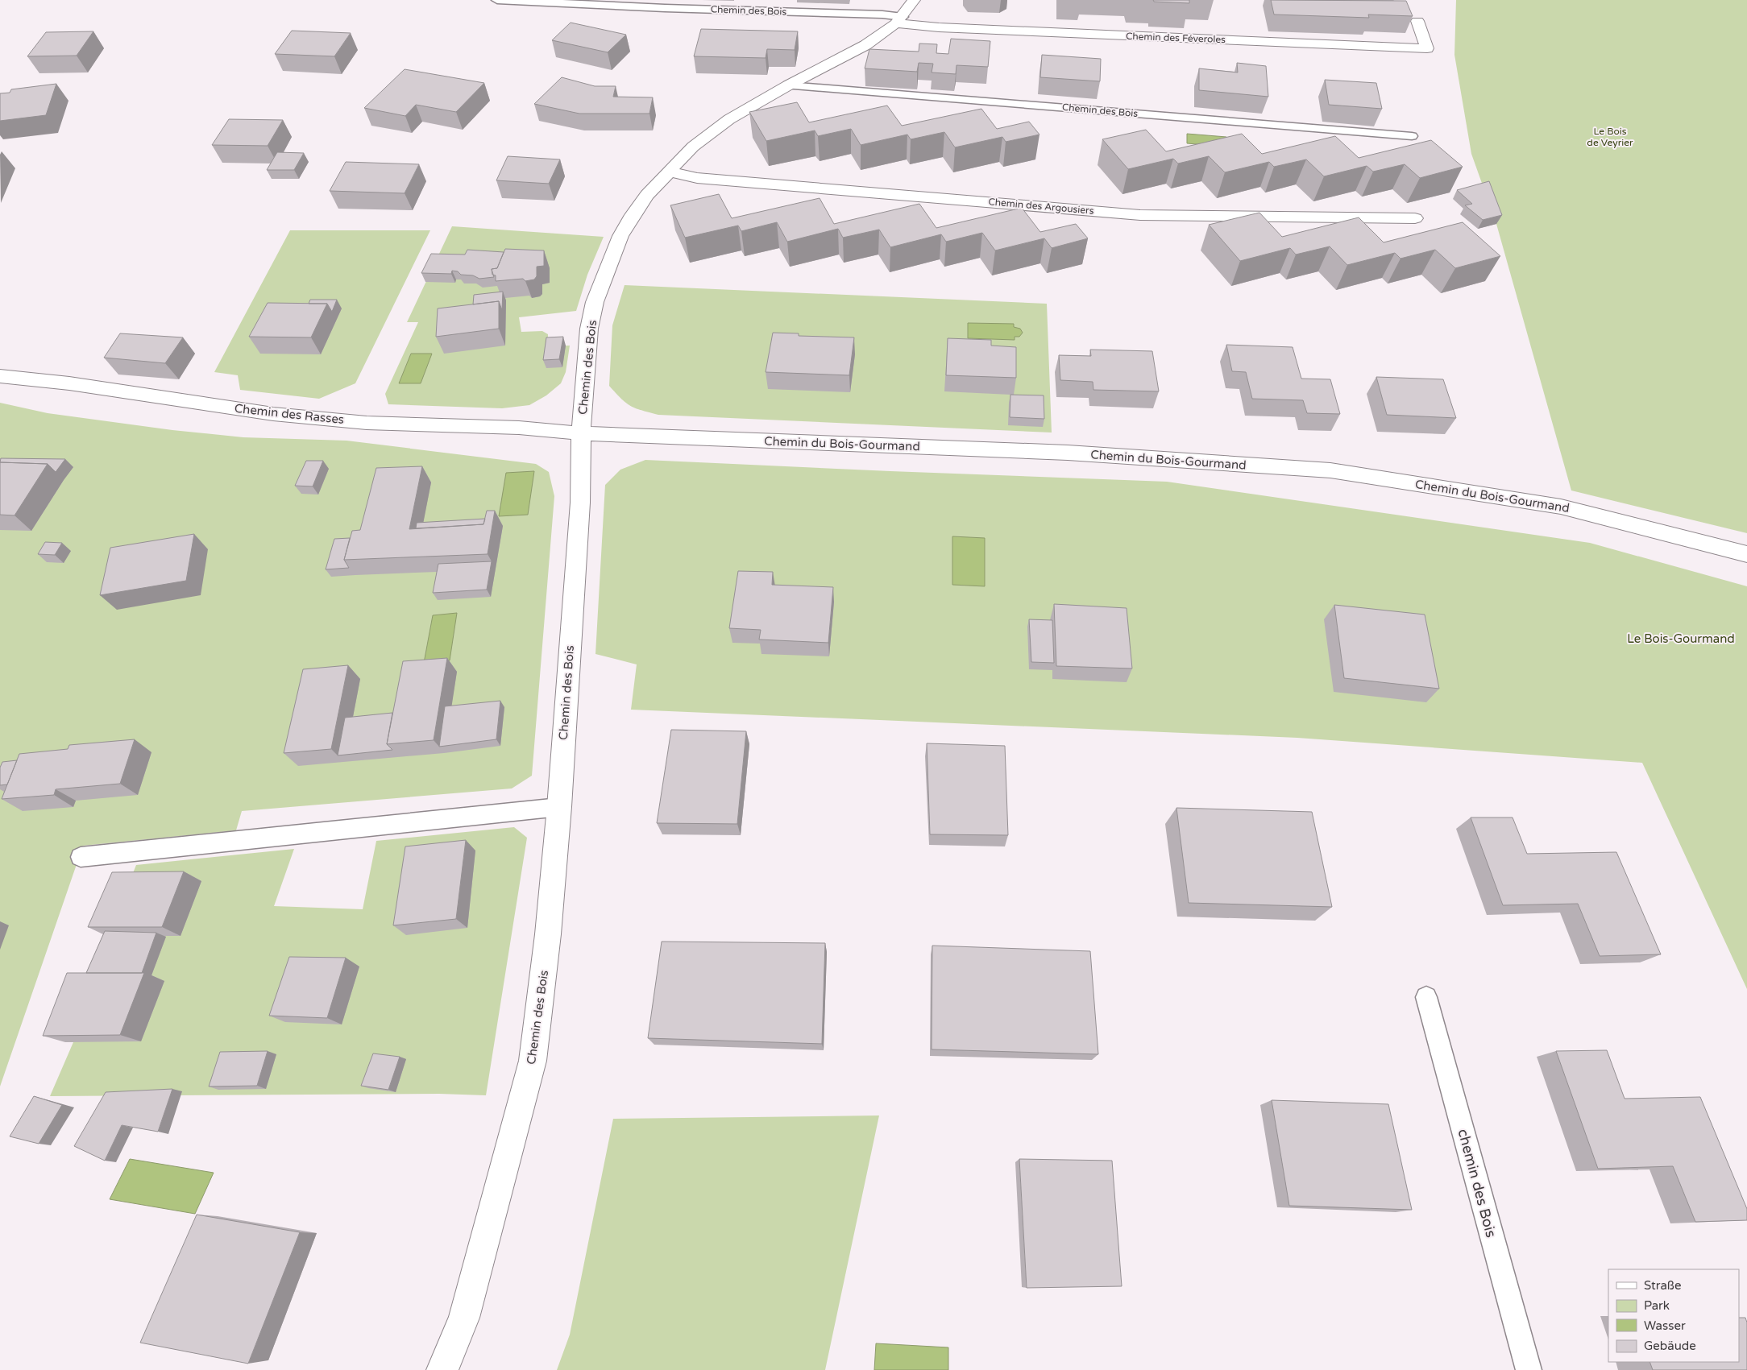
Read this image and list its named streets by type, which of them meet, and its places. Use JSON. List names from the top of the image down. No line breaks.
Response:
{"streets":{"street":["Chemin des Bois","Chemin des Féveroles","Chemin des Argousiers","Chemin des Rasses","Chemin du Bois-Gourmand"],"lane":["chemin des Bois"]},"crossings":[["Chemin des Bois","Chemin des Féveroles"],["Chemin des Bois","Chemin des Argousiers"],["Chemin des Bois","Chemin des Rasses"],["Chemin des Bois","Chemin du Bois-Gourmand"],["Chemin des Rasses","Chemin du Bois-Gourmand"]],"parks":["Le Bois de Veyrier","Le Bois-Gourmand"],"legend":["Straße","Park","Wasser","Gebäude"]}
